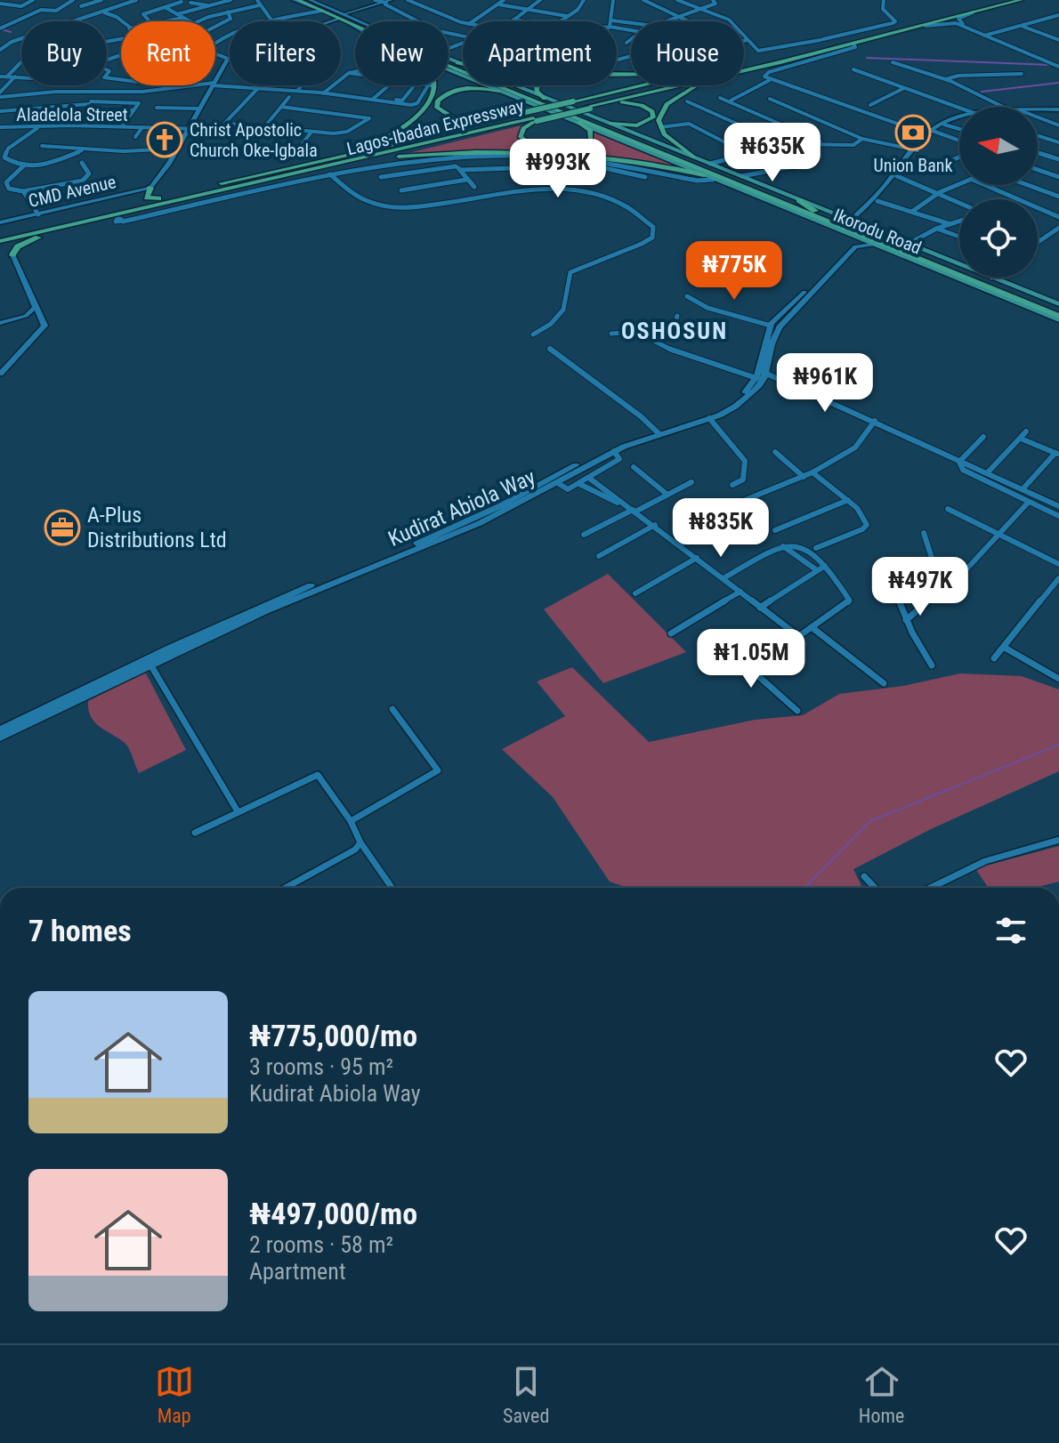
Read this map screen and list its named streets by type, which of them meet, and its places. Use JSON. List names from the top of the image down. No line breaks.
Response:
{"streets":{"highway":["Lagos-Ibadan Expressway","Ikorodu Road"],"main road":["CMD Avenue","Kudirat Abiola Way"],"street":["Aladelola Street"]},"crossings":[["Ikorodu Road","Kudirat Abiola Way"]],"districts":["OSHOSUN"],"places":{"bank":["Union Bank"],"church":["Christ Apostolic Church Oke-Igbala"],"office":["A-Plus Distributions Ltd"]},"north":"left","page":{"chip":["Buy","Rent","Filters","New","Apartment","House"],"price":["₦635K","₦993K","₦775K","₦961K","₦835K","₦497K","₦1.05M"],"heading":"7 homes","list":[{"name":"₦775,000/mo","note":"3 rooms · 95 m² · Kudirat Abiola Way"},{"name":"₦497,000/mo","note":"2 rooms · 58 m² · Apartment"}],"tabs":["Map","Saved","Home"]}}
